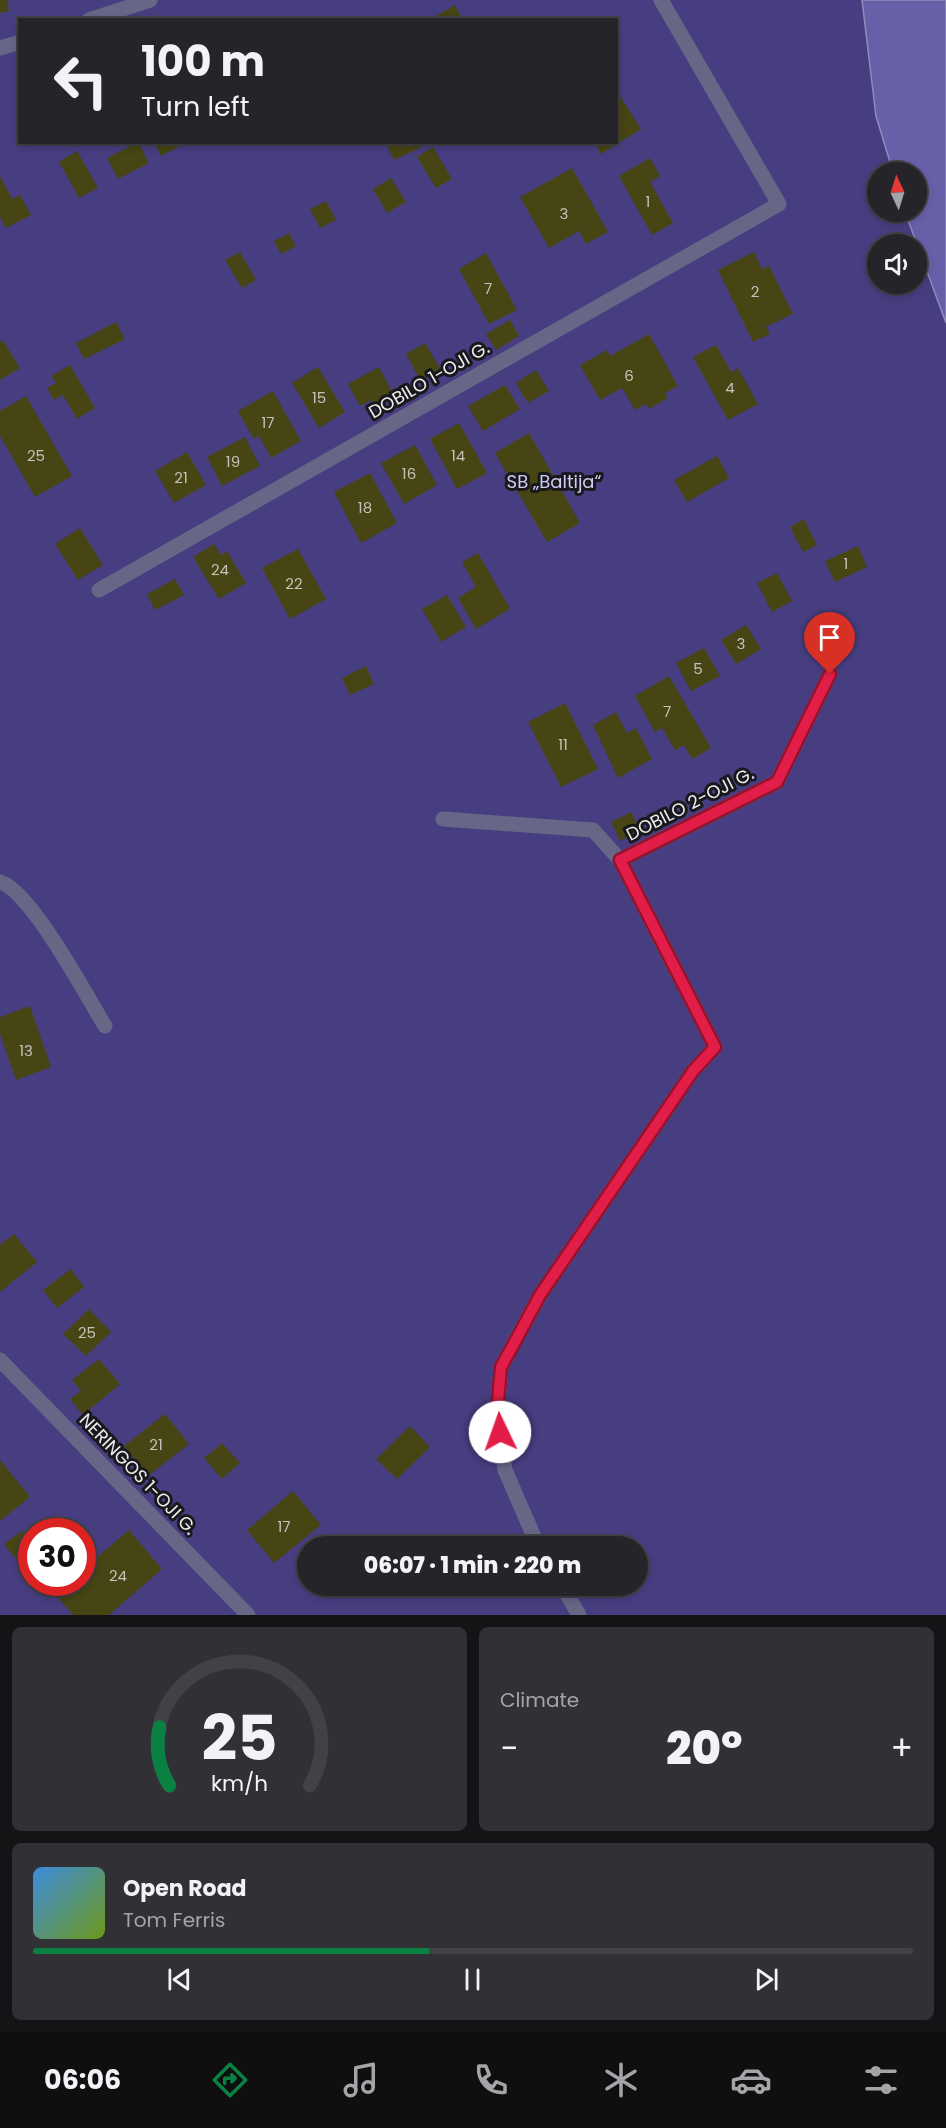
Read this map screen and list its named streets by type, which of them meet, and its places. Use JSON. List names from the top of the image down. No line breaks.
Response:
{"streets":{"street":["DOBILO 1-OJI G.","DOBILO 2-OJI G.","NERINGOS 1-OJI G."]},"parks":["SB „Baltija“"],"house_numbers":["1","3","7","2","6","4","15","17","25","14","19","16","21","18","1","24","22","3","5","7","11","13","25","21","17","24"],"north":"top","page":{"turn":["100 m","Turn left"],"limit":"30","trip":"06:07 · 1 min · 220 m","tile":"Climate","heat":["−","20°","+"],"song":["Open Road","Tom Ferris"],"tabs":"06:06","gauge":["25","km/h"]}}
